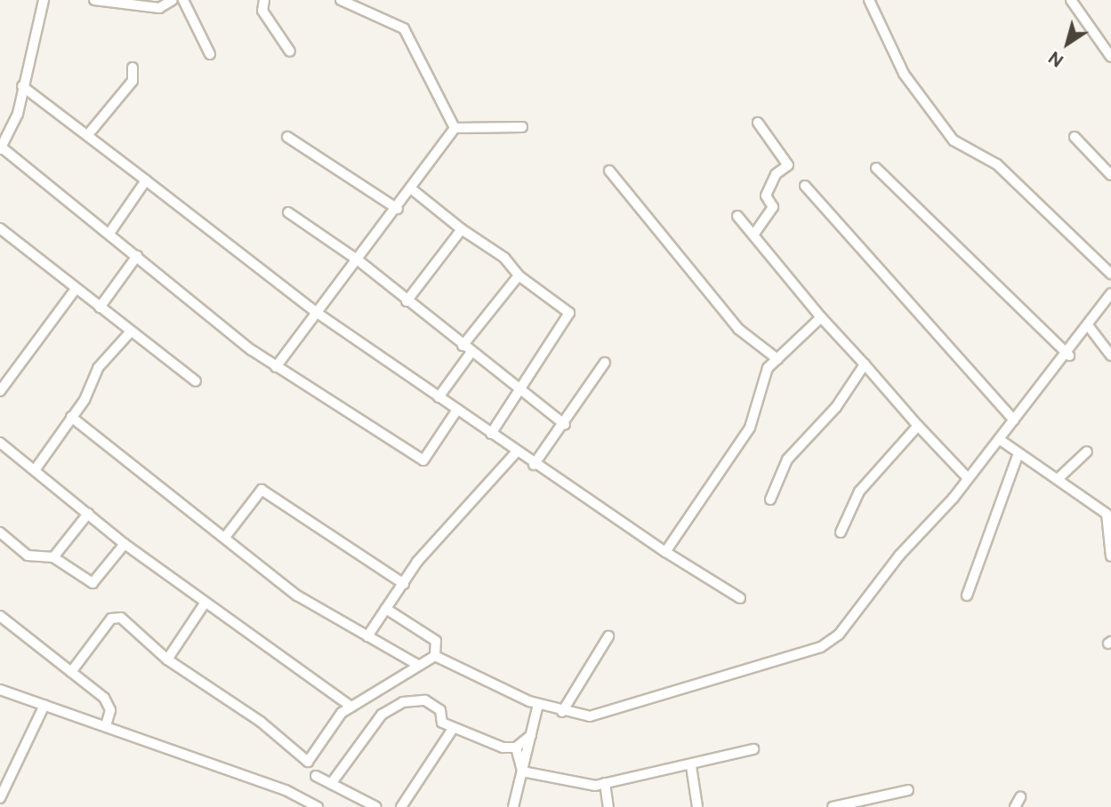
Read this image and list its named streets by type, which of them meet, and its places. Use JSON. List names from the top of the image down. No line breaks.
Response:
{"north":"bottom left"}
